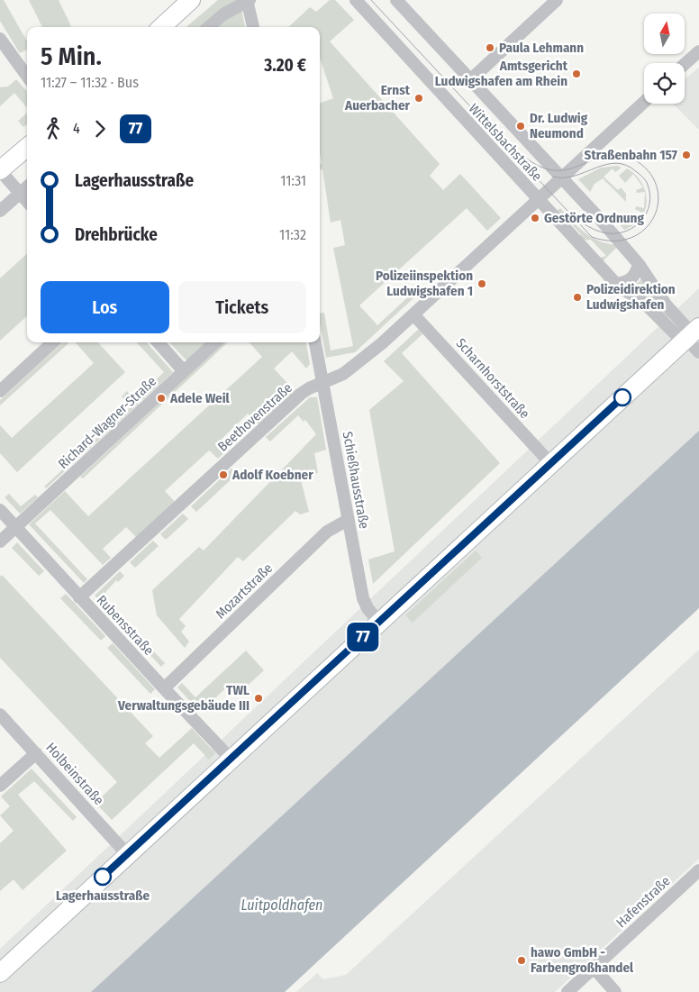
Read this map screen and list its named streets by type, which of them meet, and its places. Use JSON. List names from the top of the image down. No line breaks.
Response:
{"streets":{"street":["Wittelsbachstraße","Scharnhorststraße","Beethovenstraße","Richard-Wagner-Straße","Schießhausstraße","Mozartstraße","Rubensstraße","Holbeinstraße","Hafenstraße"]},"crossings":[["Wittelsbachstraße","Beethovenstraße"],["Scharnhorststraße","Beethovenstraße"],["Beethovenstraße","Schießhausstraße"],["Beethovenstraße","Rubensstraße"],["Richard-Wagner-Straße","Rubensstraße"],["Schießhausstraße","Mozartstraße"],["Mozartstraße","Rubensstraße"]],"water":["Luitpoldhafen"],"places":["Paula Lehmann","Amtsgericht Ludwigshafen am Rhein","Ernst Auerbacher","Dr. Ludwig Neumond","Straßenbahn 157","Gestörte Ordnung","Polizeiinspektion Ludwigshafen 1","Polizeidirektion Ludwigshafen","Adele Weil","Adolf Koebner","TWL Verwaltungsgebäude III","Lagerhausstraße","hawo GmbH - Farbengroßhandel"],"lines":["bus line 77"],"north":"top","page":{"on_map":"77","heading":["5 Min.","11:27 – 11:32 · Bus","3.20 €"],"legs":["4","77"],"list":[{"name":"Lagerhausstraße","value":"11:31"},{"name":"Drehbrücke","value":"11:32"}],"buttons":["Los","Tickets"]}}
